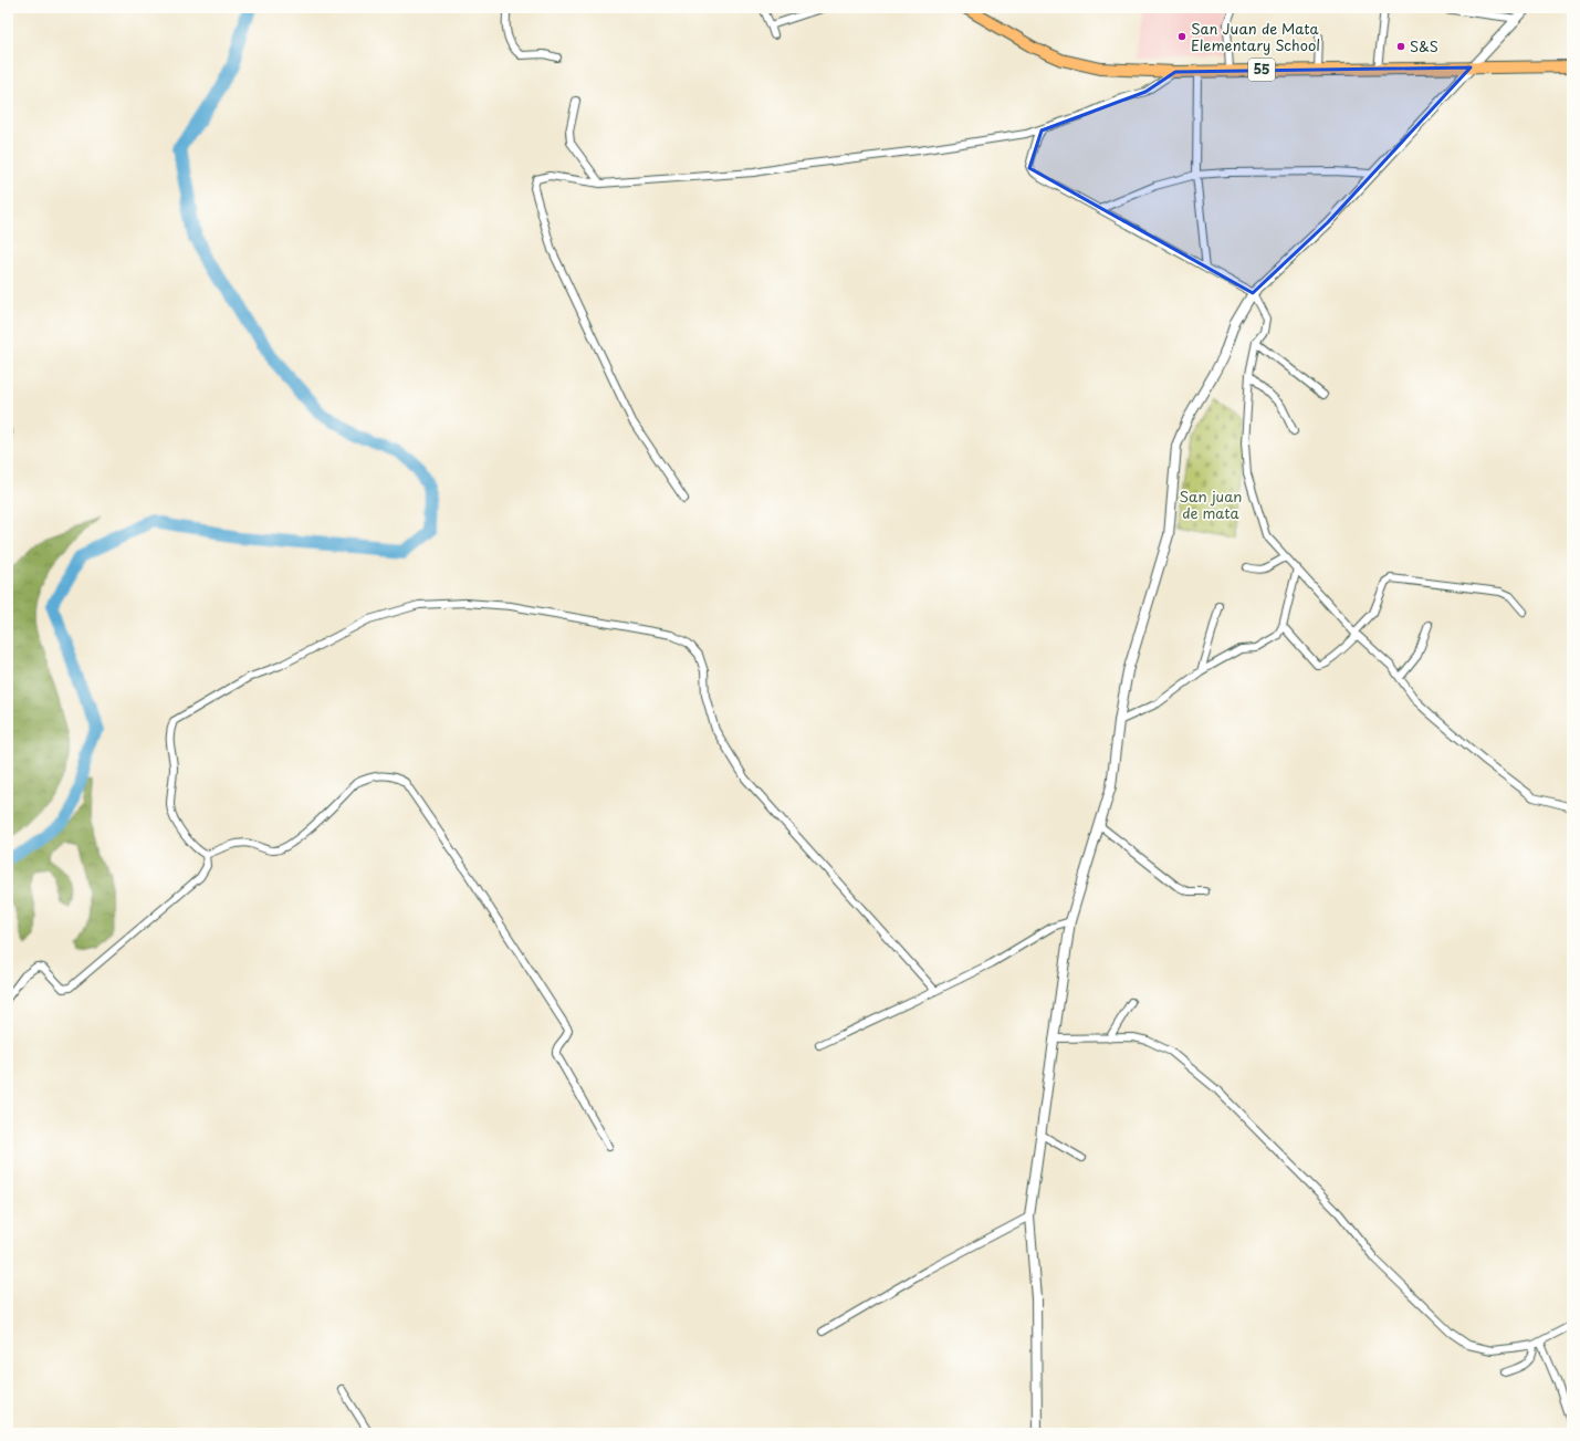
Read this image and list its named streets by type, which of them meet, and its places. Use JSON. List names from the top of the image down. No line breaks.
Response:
{"streets":{"highway":["55"]},"parks":["San juan de mata"],"places":["San Juan de Mata Elementary School","S&S"]}
